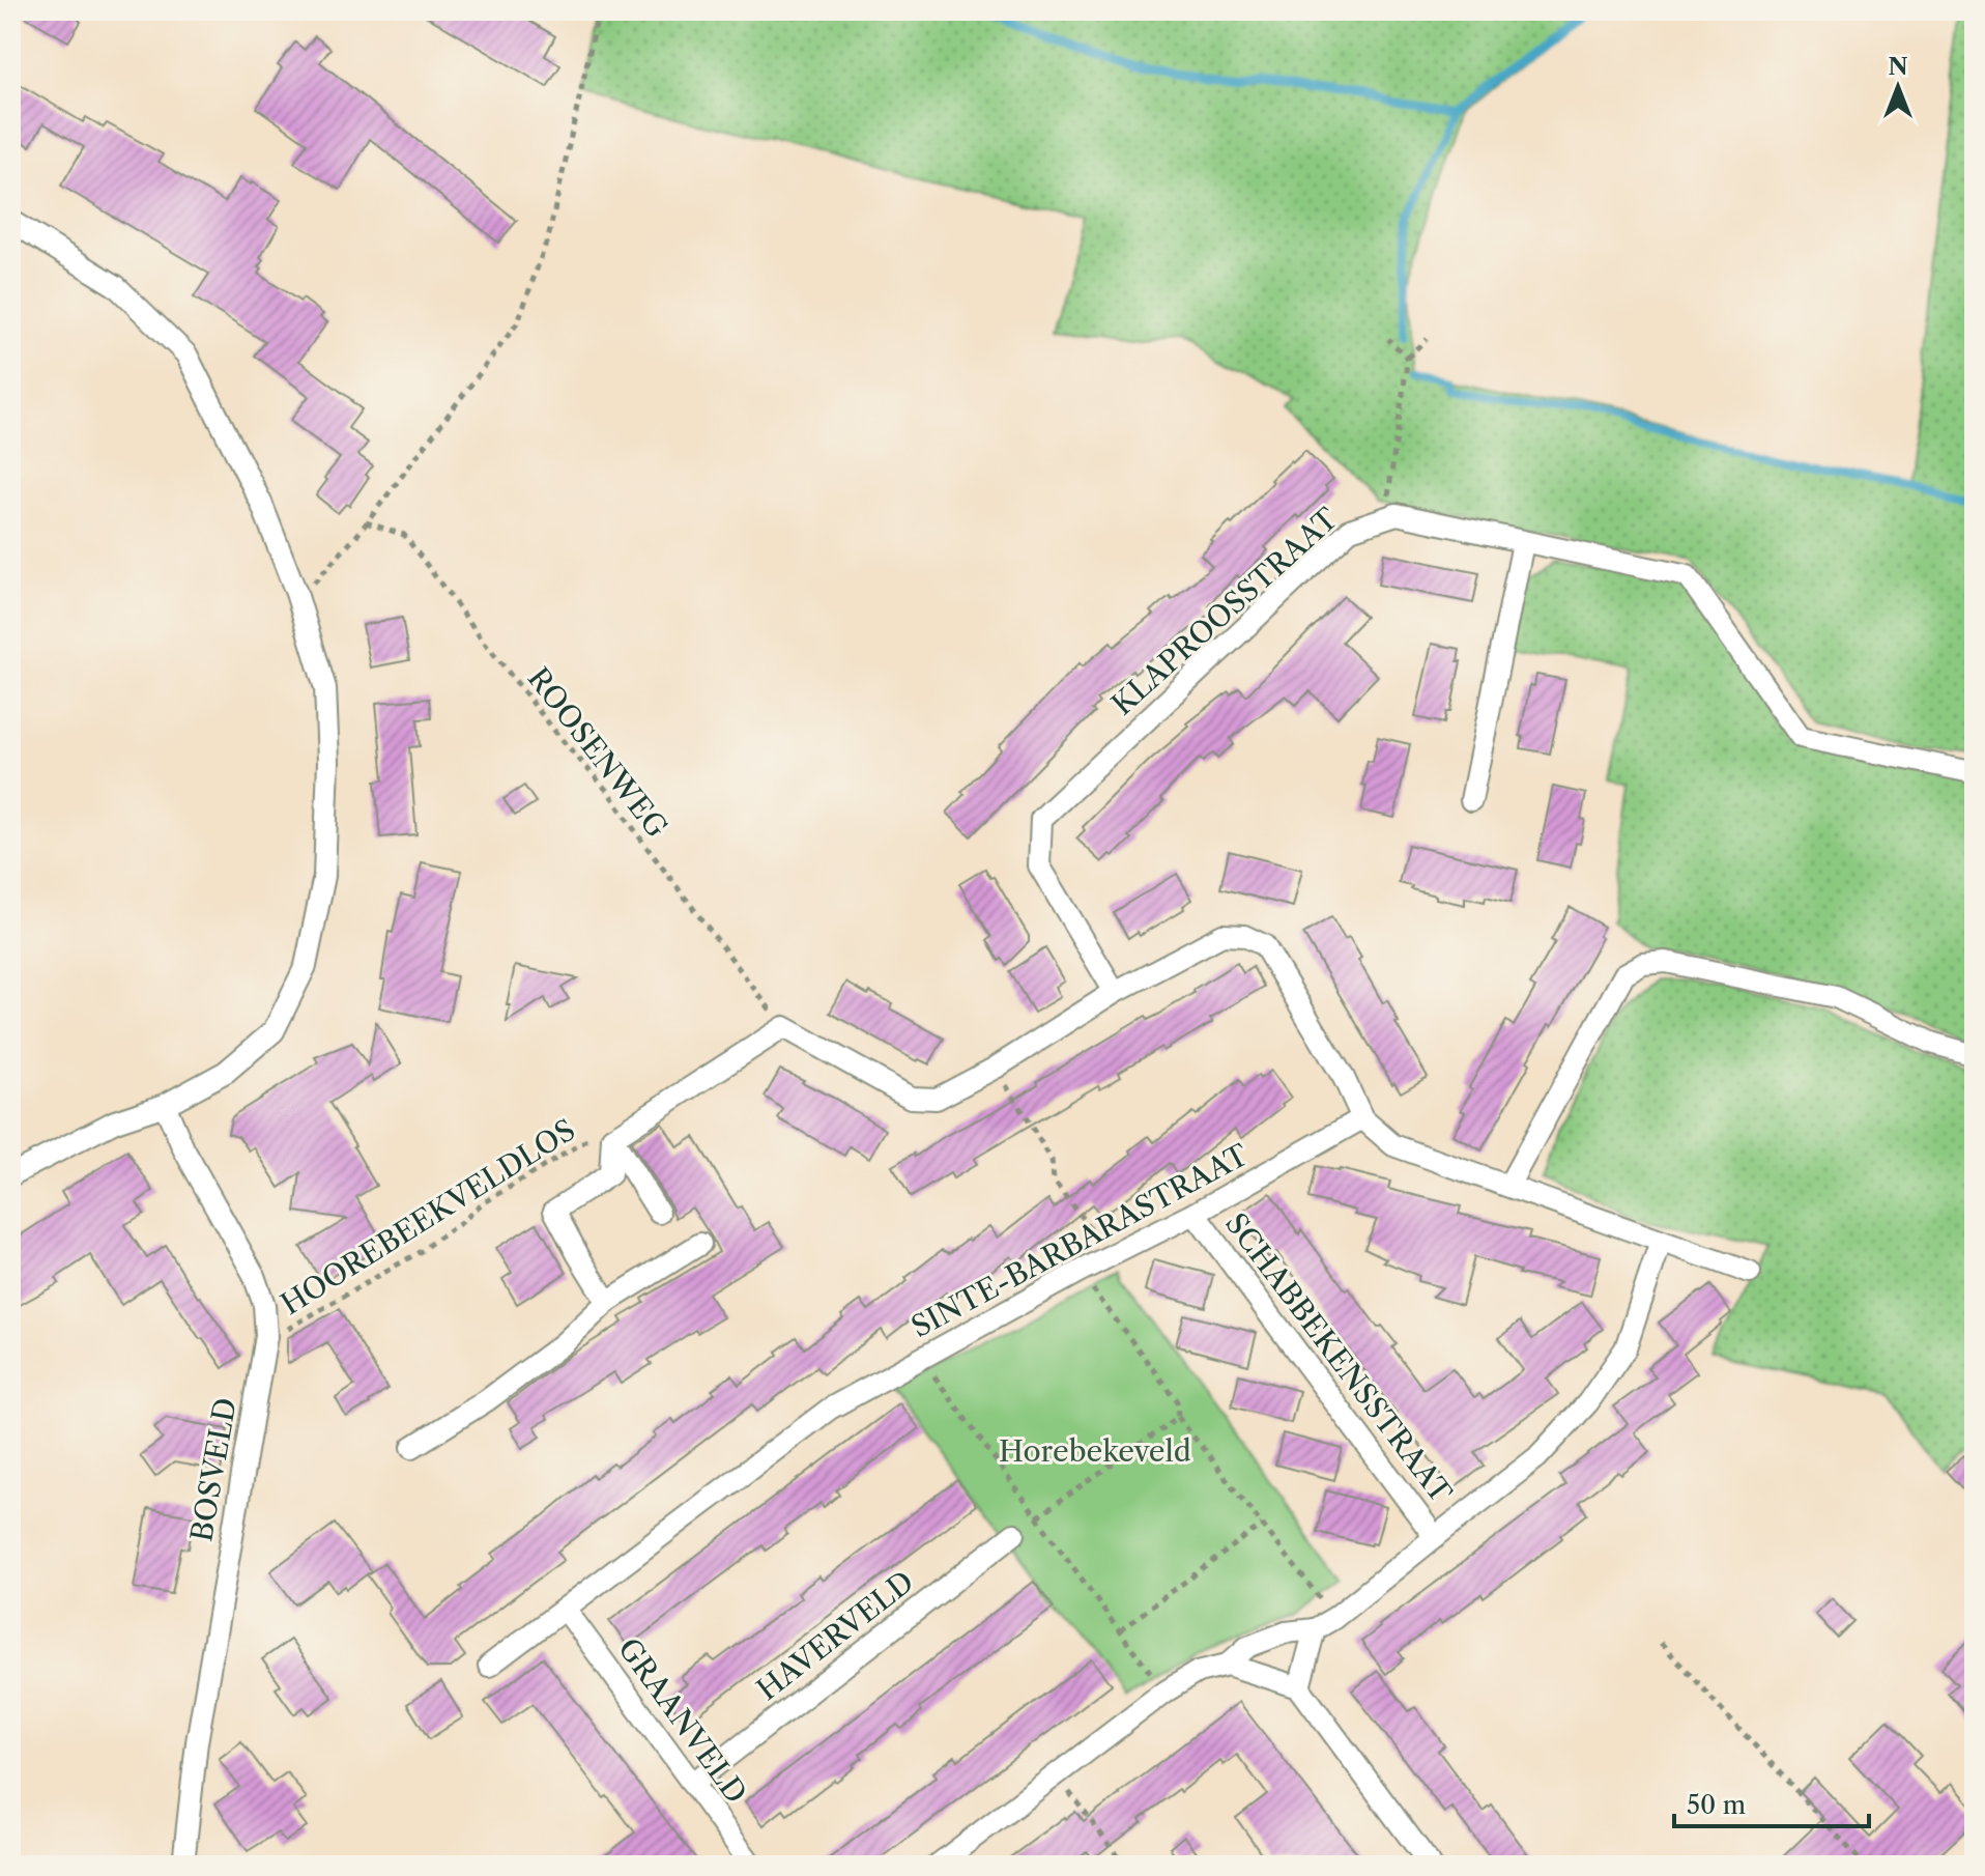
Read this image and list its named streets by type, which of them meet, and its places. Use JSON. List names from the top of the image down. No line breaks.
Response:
{"streets":{"street":["KLAPROOSSTRAAT","SINTE-BARBARASTRAAT","SCHABBEKENSSTRAAT","BOSVELD","HAVERVELD","GRAANVELD"],"path":["ROOSENWEG","HOOREBEEKVELDLOS"]},"crossings":[["HOOREBEEKVELDLOS","BOSVELD"],["SINTE-BARBARASTRAAT","SCHABBEKENSSTRAAT"],["SINTE-BARBARASTRAAT","GRAANVELD"],["HAVERVELD","GRAANVELD"]],"parks":["Horebekeveld"],"scale_bar":"50 m","north":"top"}
